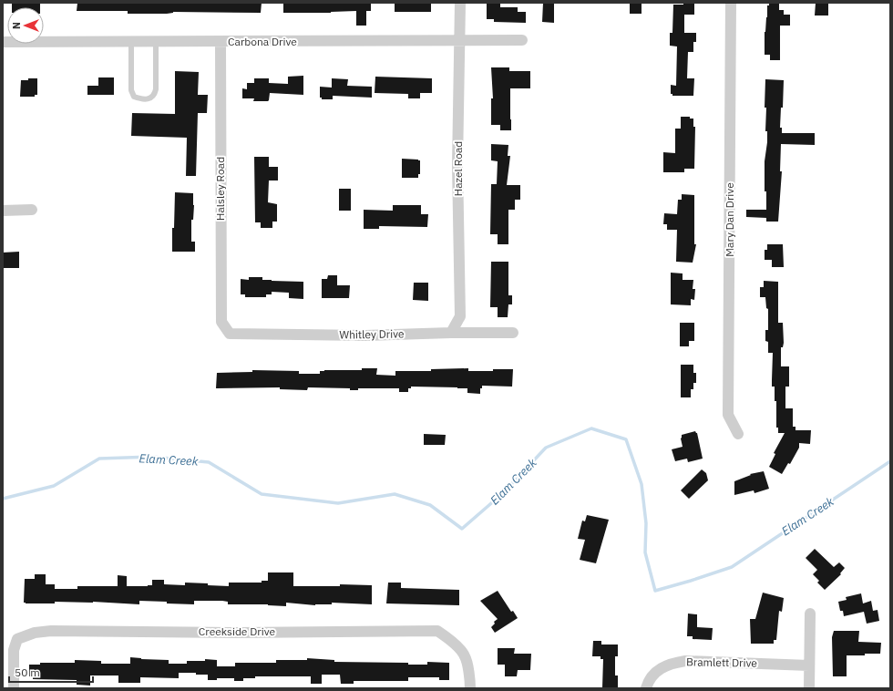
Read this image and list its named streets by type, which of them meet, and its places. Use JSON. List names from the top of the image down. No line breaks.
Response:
{"streets":{"street":["Carbona Drive","Hazel Road","Halsley Road","Mary Dan Drive","Whitley Drive","Creekside Drive","Bramlett Drive"]},"crossings":[["Carbona Drive","Hazel Road"],["Carbona Drive","Halsley Road"],["Hazel Road","Whitley Drive"],["Halsley Road","Whitley Drive"]],"water":["Elam Creek"],"scale_bar":"50 m","north":"left"}
